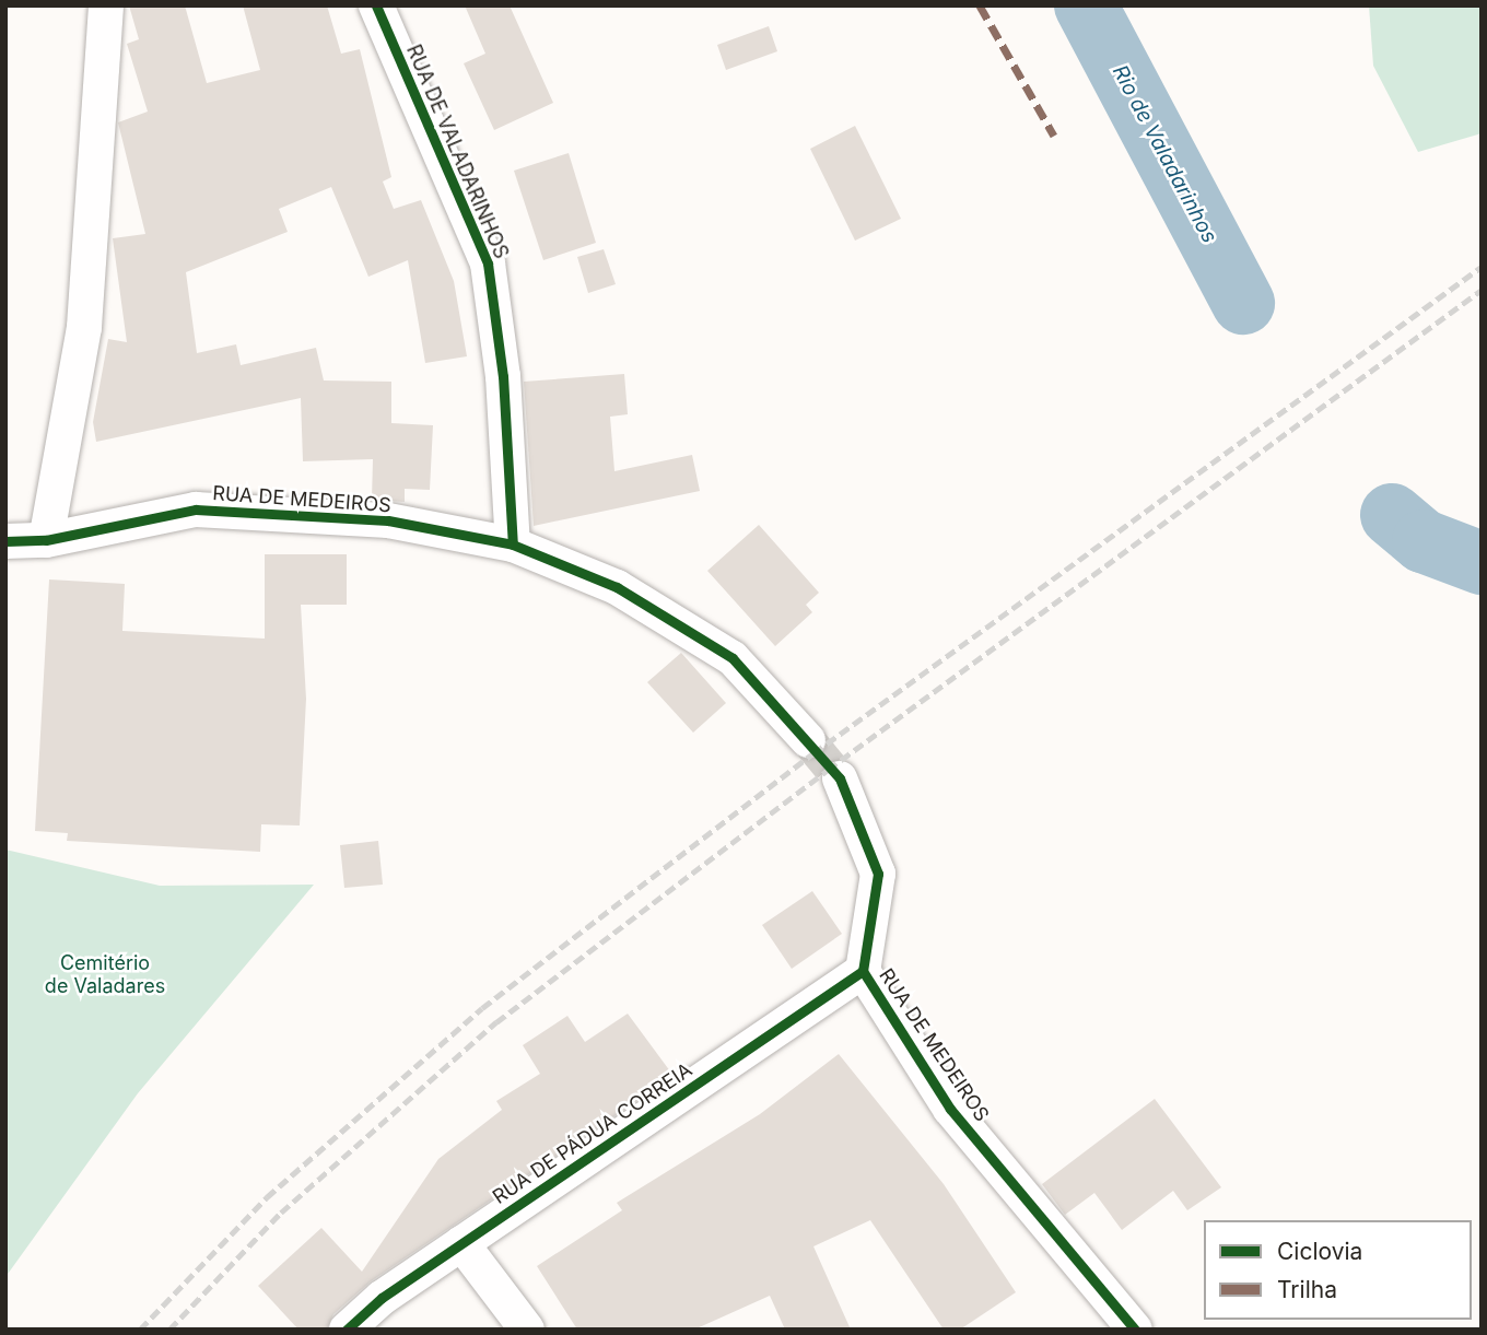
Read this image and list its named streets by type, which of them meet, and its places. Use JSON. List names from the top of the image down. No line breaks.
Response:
{"streets":{"street":["RUA DE VALADARINHOS","RUA DE MEDEIROS","RUA DE PÁDUA CORREIA"]},"crossings":[["RUA DE VALADARINHOS","RUA DE MEDEIROS"],["RUA DE MEDEIROS","RUA DE PÁDUA CORREIA"]],"water":["Rio de Valadarinhos"],"parks":["Cemitério de Valadares"],"legend":["Ciclovia","Trilha"]}
